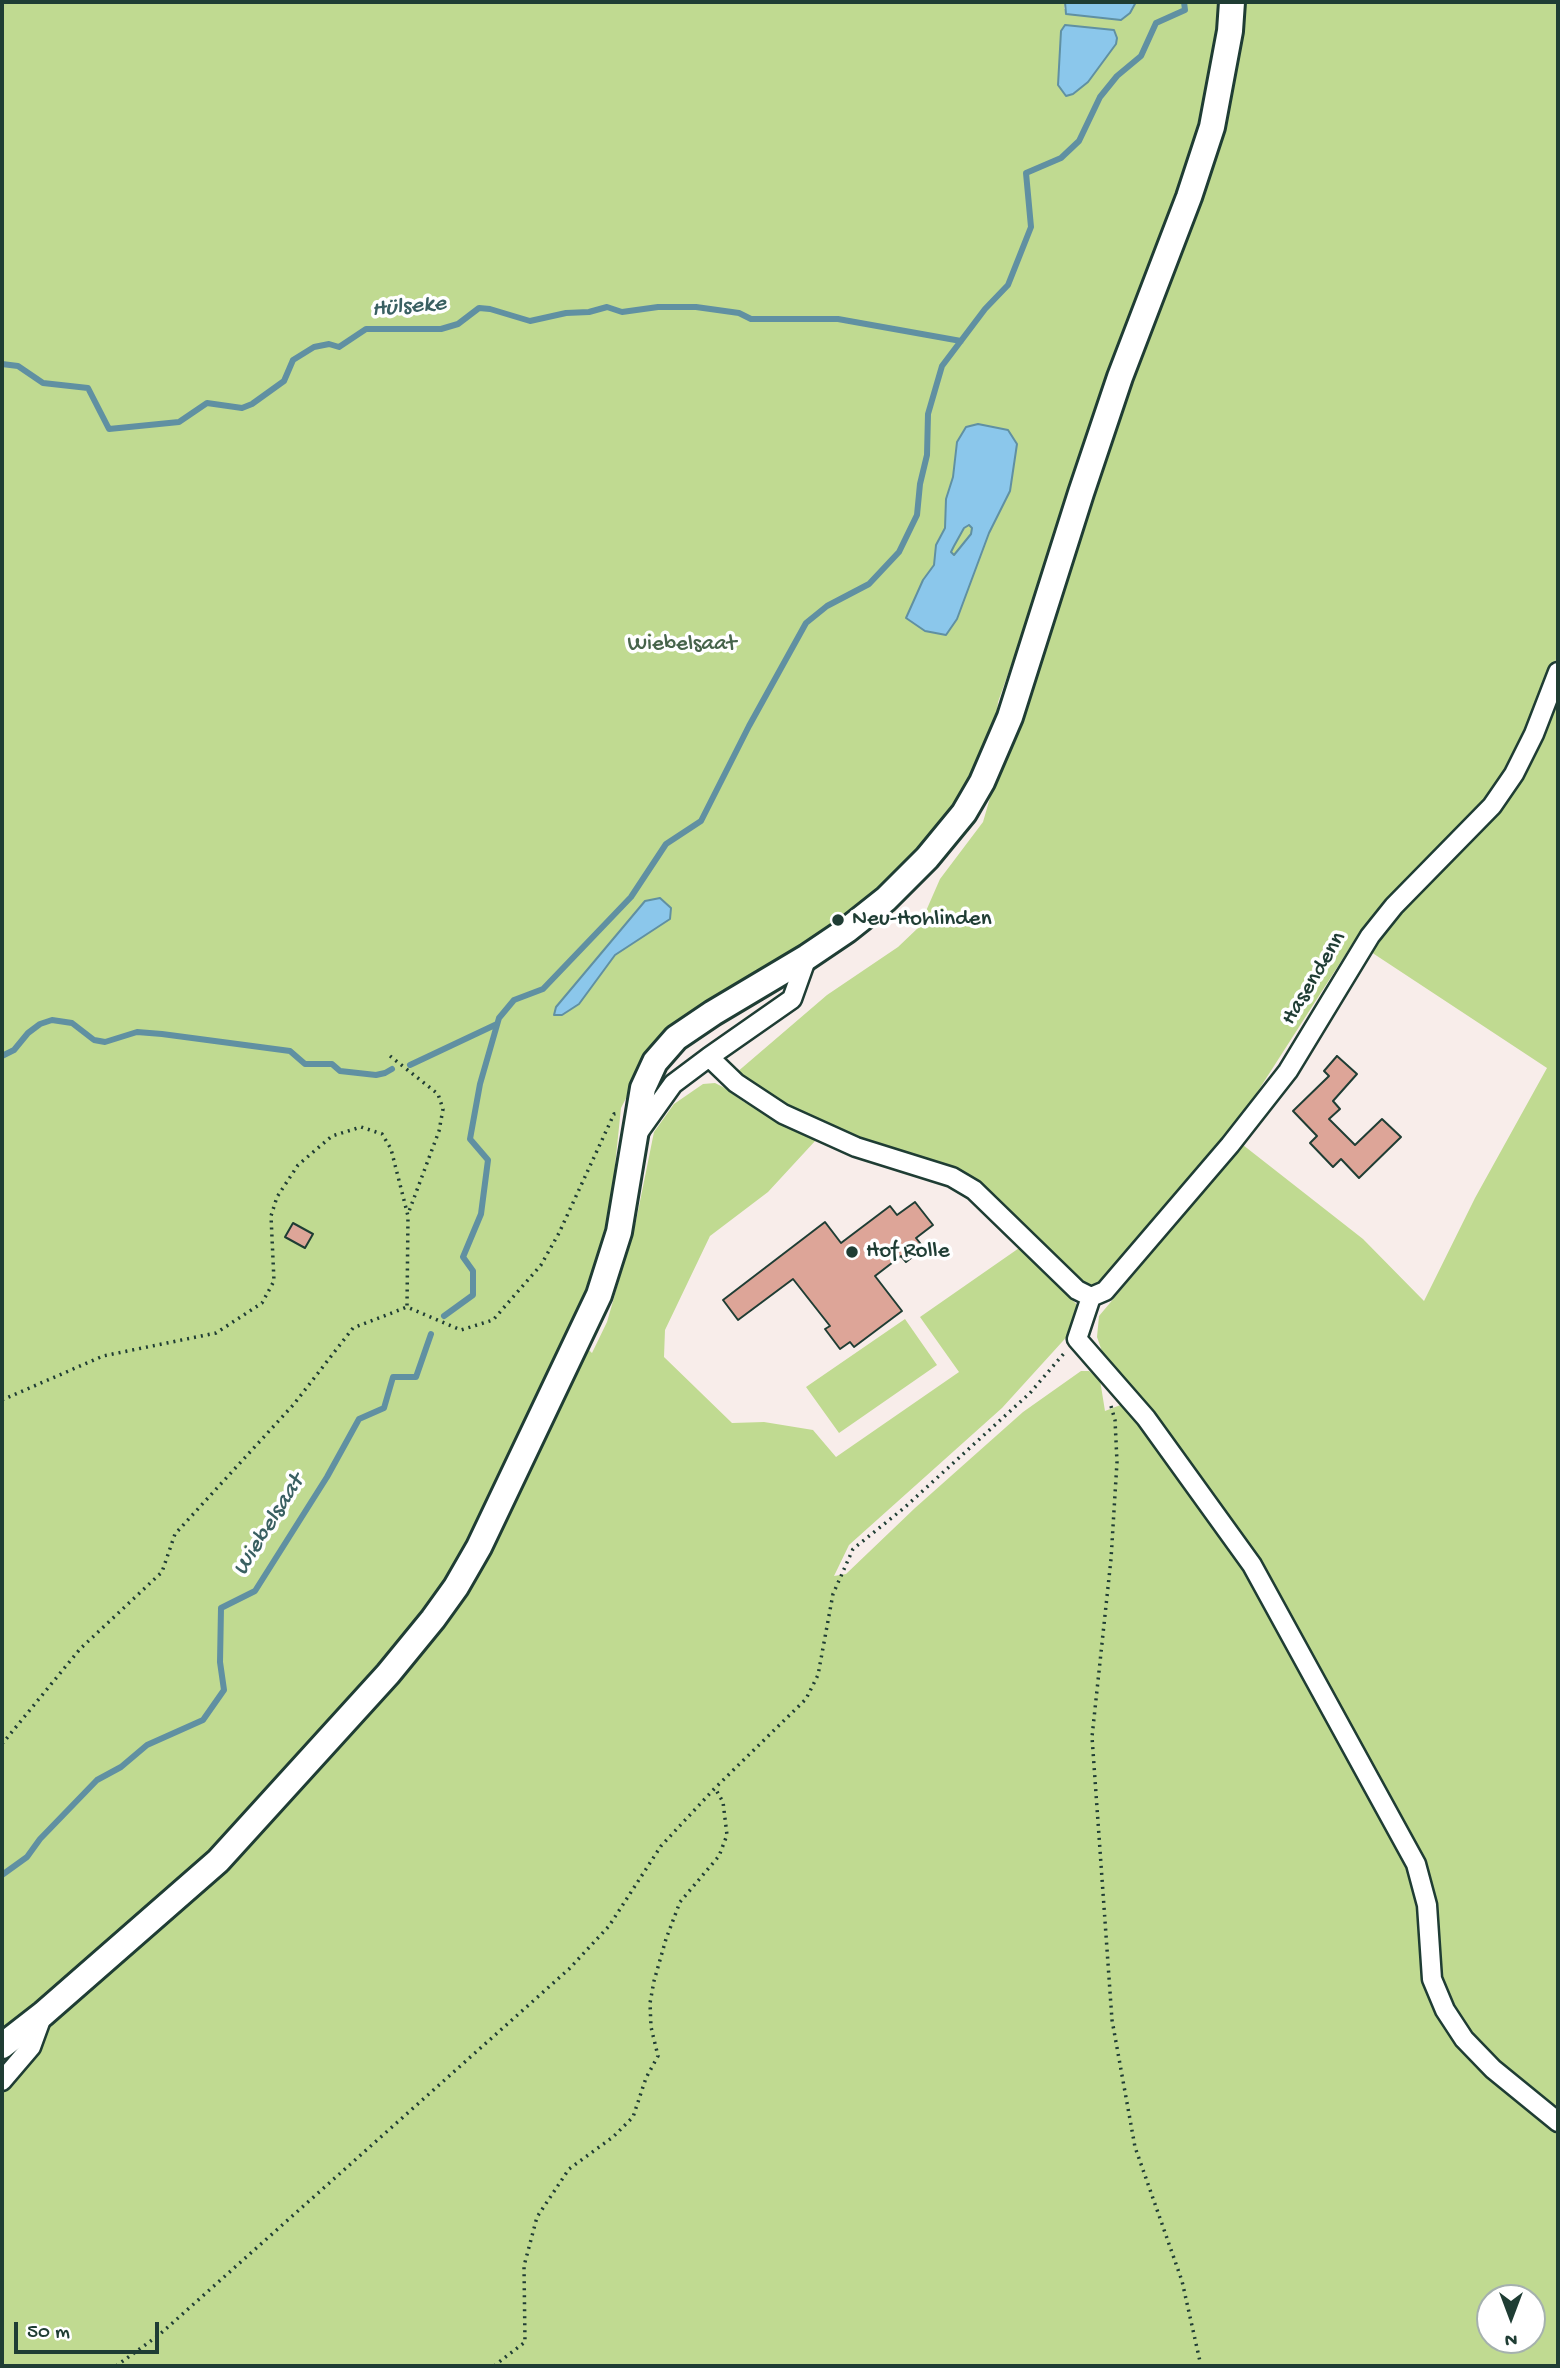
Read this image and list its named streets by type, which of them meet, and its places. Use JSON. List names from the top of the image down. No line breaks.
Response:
{"streets":{"street":["Hasendenn"]},"water":["Hülseke","Wiebelsaat"],"parks":["Wiebelsaat"],"places":["Neu-Hohlinden","Hof Rolle"],"scale_bar":"50 m","north":"bottom"}
